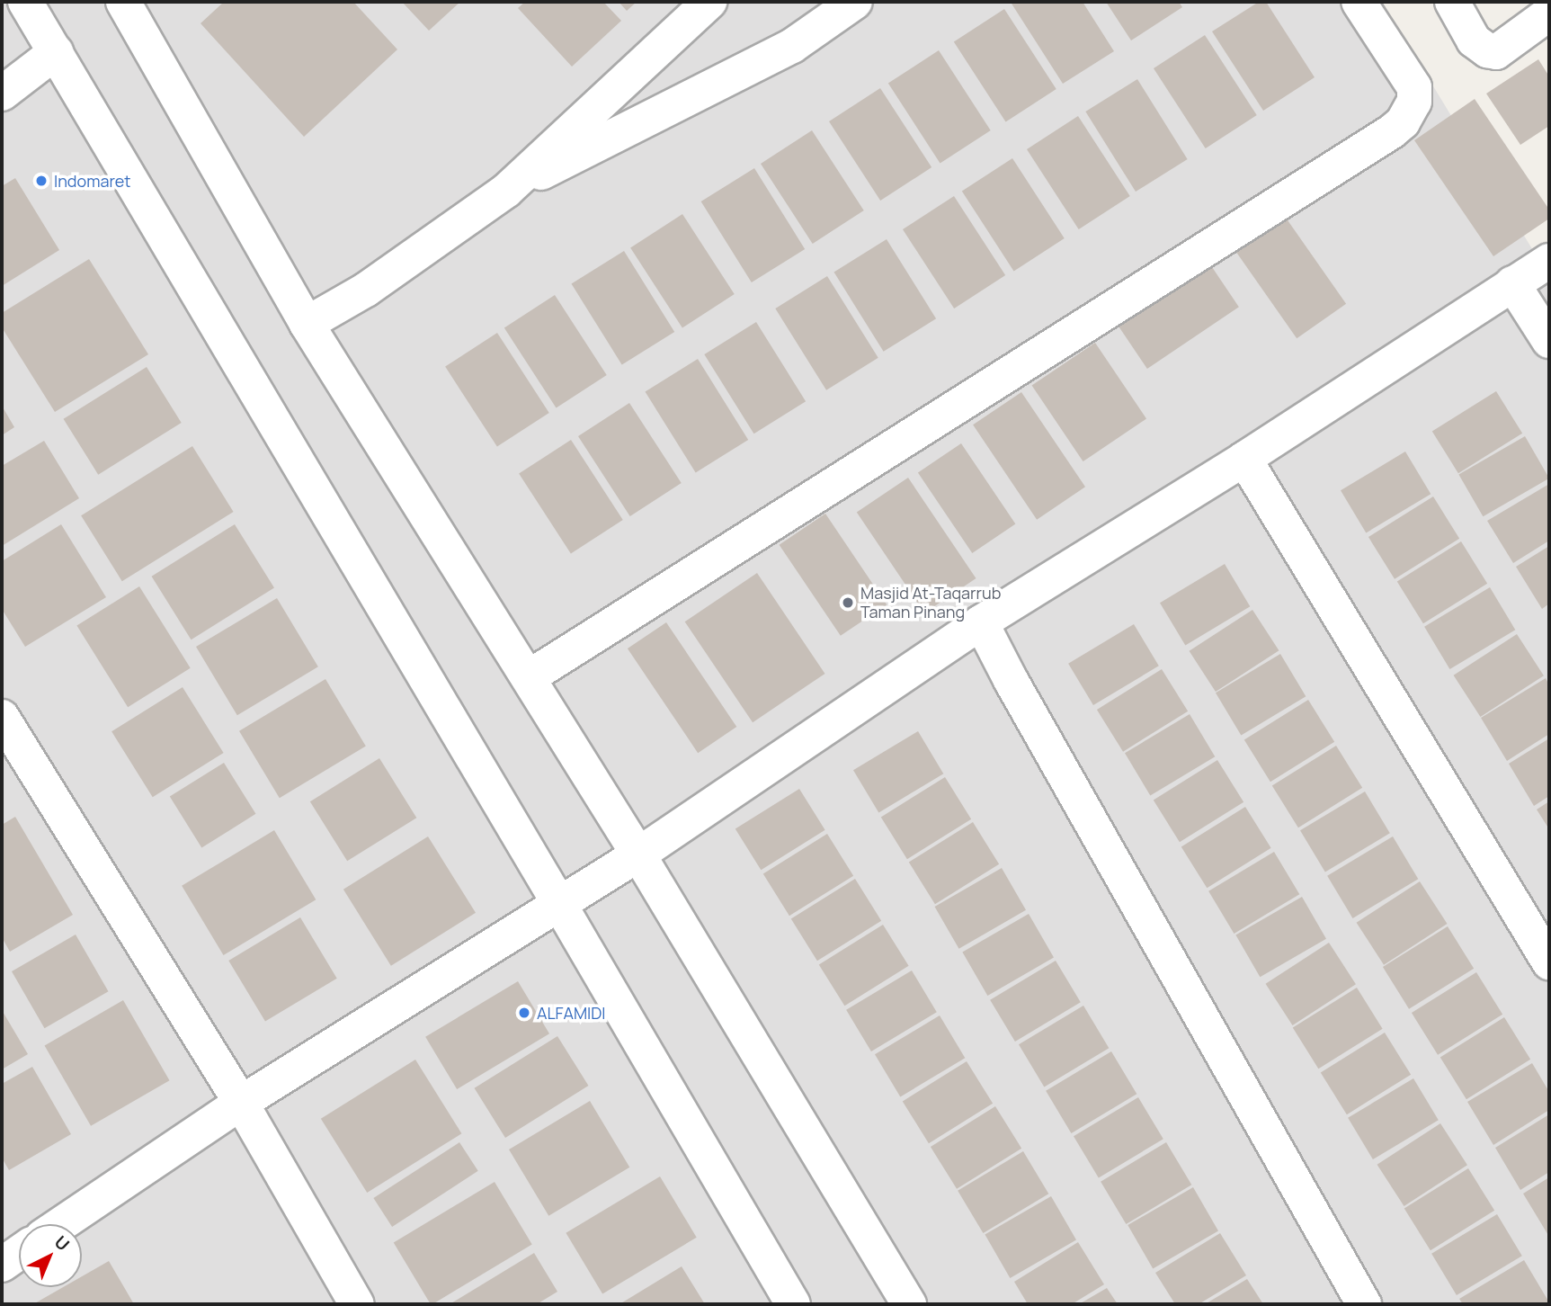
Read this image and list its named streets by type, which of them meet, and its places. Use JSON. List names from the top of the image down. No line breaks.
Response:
{"places":["Indomaret","Masjid At-Taqarrub Taman Pinang","ALFAMIDI"],"north":"top right"}
